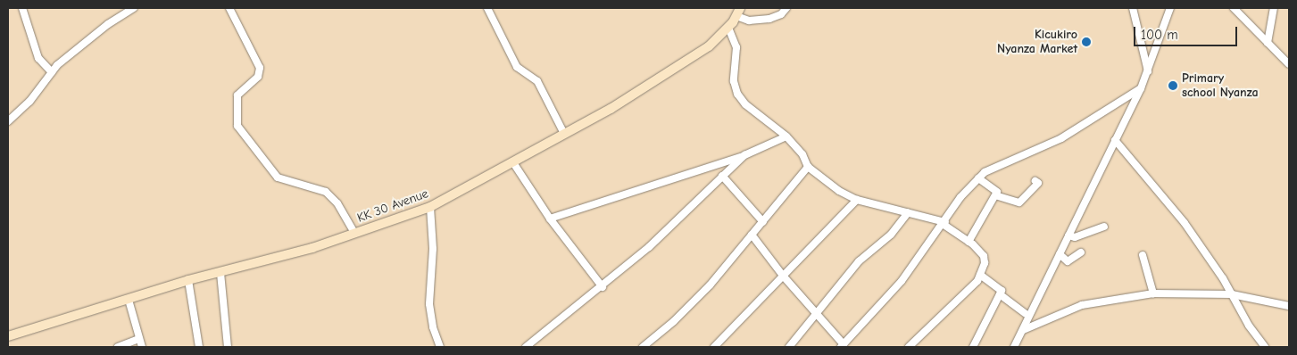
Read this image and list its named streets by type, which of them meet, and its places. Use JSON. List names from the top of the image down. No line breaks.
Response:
{"streets":{"main road":["KK 30 Avenue"]},"places":["Kicukiro Nyanza Market","Primary school Nyanza"],"scale_bar":"100 m"}
